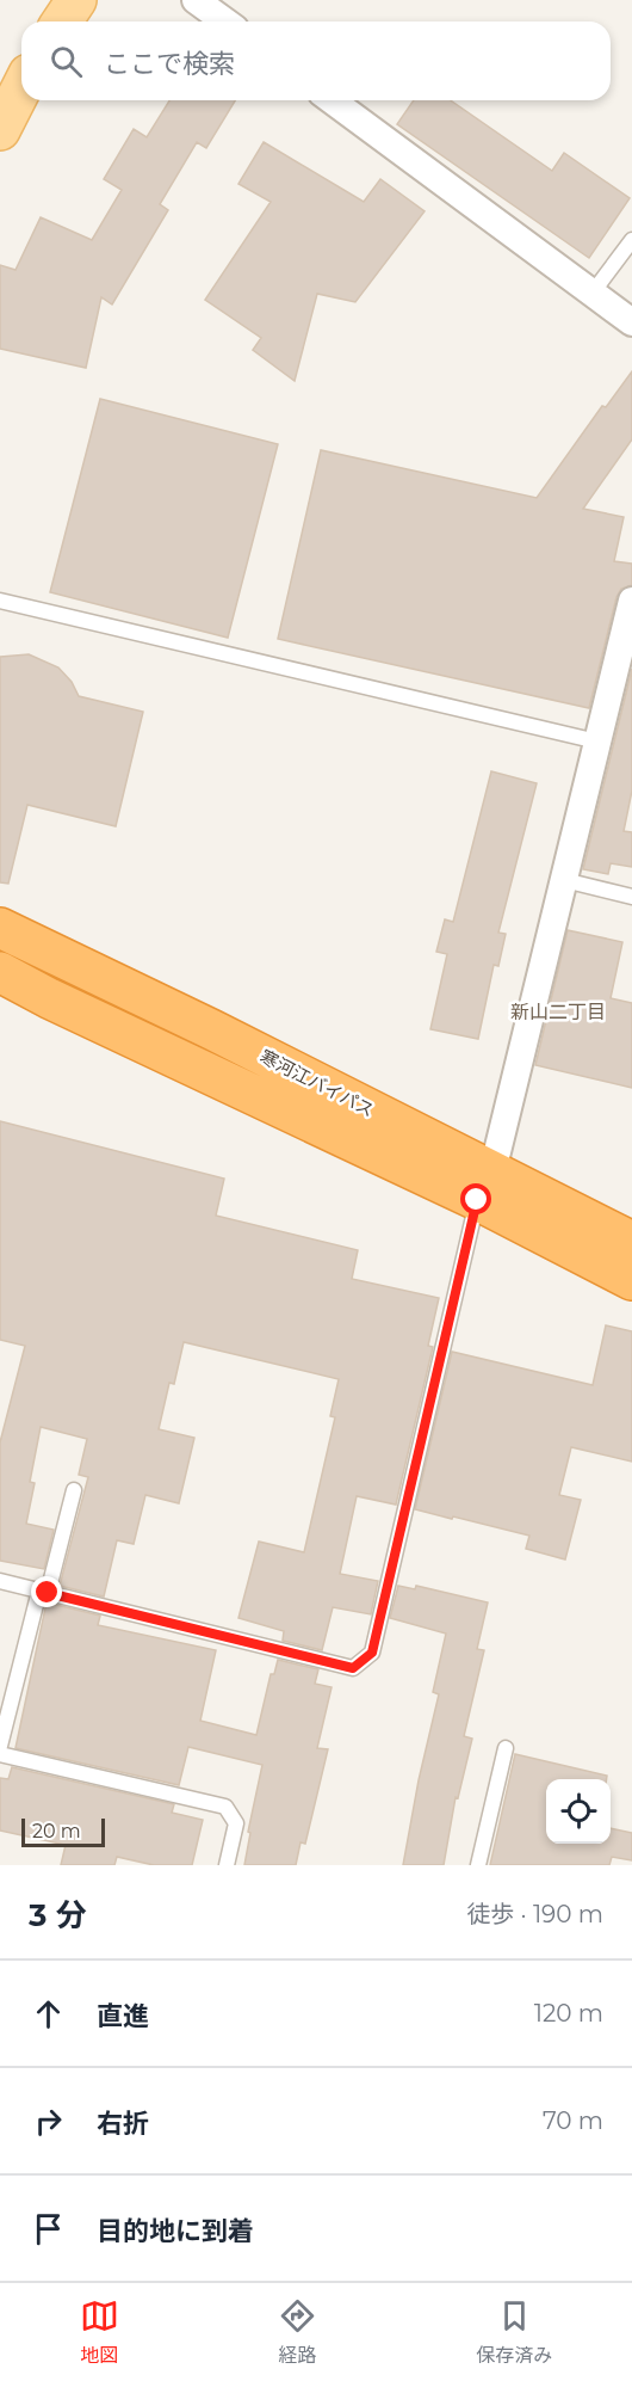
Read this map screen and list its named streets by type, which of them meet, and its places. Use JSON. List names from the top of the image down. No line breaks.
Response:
{"streets":{"highway":["寒河江バイパス"]},"districts":["新山二丁目"],"scale_bar":"20 m","page":{"search":"ここで検索","scale":"20 m","heading":["3 分","徒歩 · 190 m"],"list":[["直進","120 m"],["右折","70 m"],"目的地に到着"],"nav":["地図","経路","保存済み"]}}
